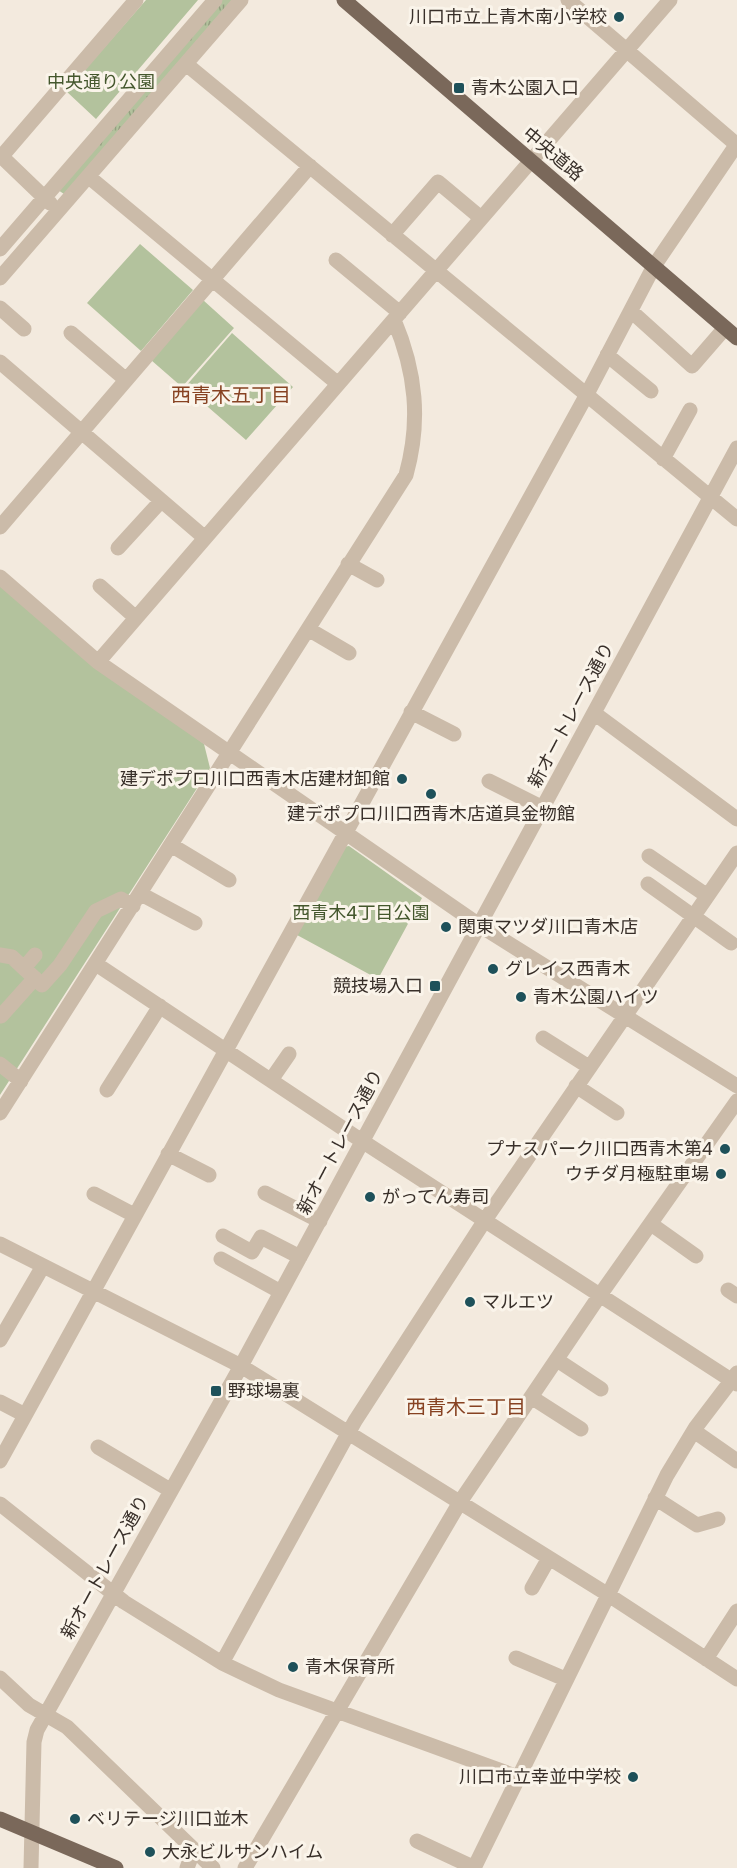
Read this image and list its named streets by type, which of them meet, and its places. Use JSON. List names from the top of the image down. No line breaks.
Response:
{"streets":{"main road":["中央道路"],"street":["新オートレース通り"]},"districts":["西青木五丁目","西青木三丁目"],"parks":["中央通り公園","西青木4丁目公園"],"places":{"other":["川口市立上青木南小学校","建デポプロ川口西青木店建材卸館","建デポプロ川口西青木店道具金物館","関東マツダ川口青木店","グレイス西青木","青木公園ハイツ","プナスパーク川口西青木第4","ウチダ月極駐車場","がってん寿司","マルエツ","青木保育所","川口市立幸並中学校","ベリテージ川口並木","大永ビルサンハイム"],"transit":["青木公園入口","競技場入口","野球場裏"]}}
